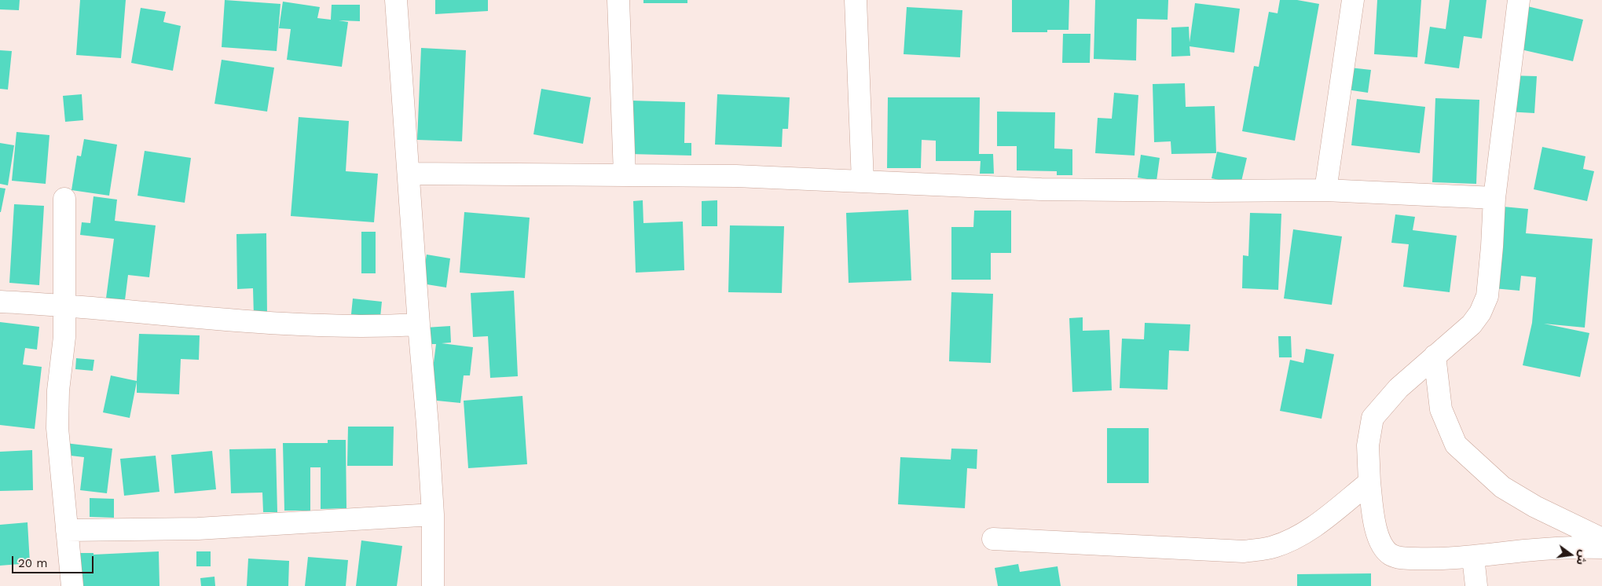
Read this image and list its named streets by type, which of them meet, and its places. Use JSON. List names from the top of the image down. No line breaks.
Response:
{"scale_bar":"20 m","north":"right"}
